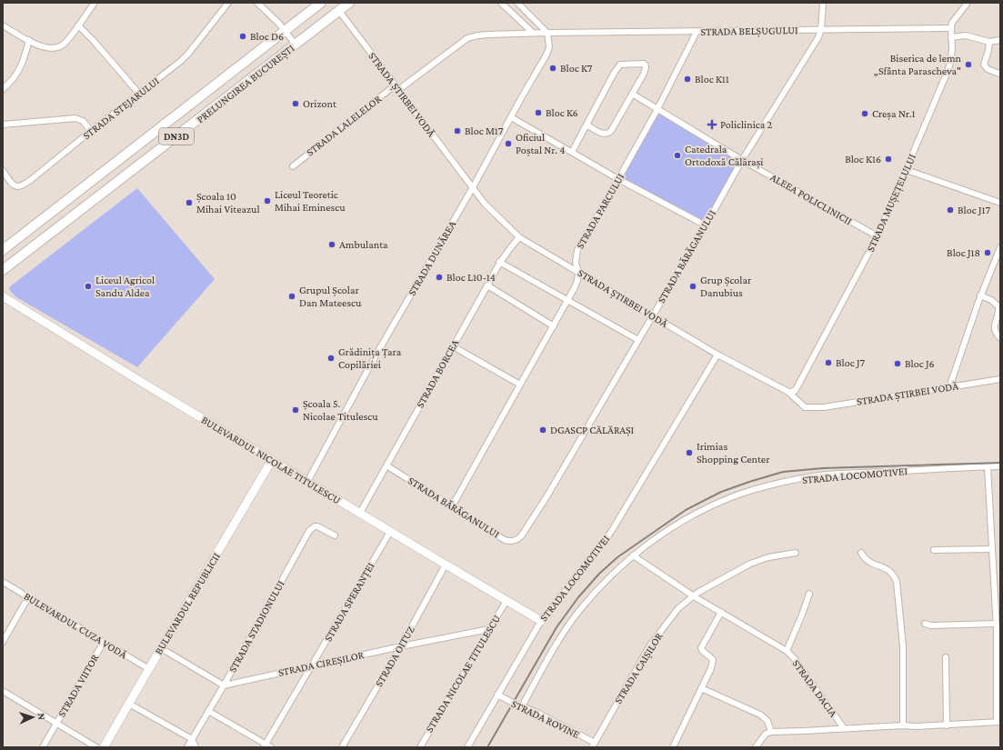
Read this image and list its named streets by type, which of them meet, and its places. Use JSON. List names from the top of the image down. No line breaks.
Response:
{"streets":{"main road":["PRELUNGIREA BUCUREȘTI","DN3D","BULEVARDUL NICOLAE TITULESCU","BULEVARDUL REPUBLICII"],"street":["STRADA BELȘUGULUI","STRADA ȘTIRBEI VODĂ","STRADA STEJARULUI","STRADA LALELELOR","ALEEA POLICLINICII","STRADA MUȘEȚELULUI","STRADA PARCULUI","STRADA BĂRĂGANULUI","STRADA DUNĂREA","STRADA BORCEA","STRADA LOCOMOTIVEI","STRADA SPERANȚEI","BULEVARDUL CUZA VODĂ","STRADA STADIONULUI","STRADA OITUZ","STRADA CIREȘILOR","STRADA CAIȘILOR","STRADA NICOLAE TITULESCU","STRADA VIITOR","STRADA DACIA","STRADA ROVINE"]},"crossings":[["STRADA BELȘUGULUI","STRADA LALELELOR"],["STRADA BELȘUGULUI","STRADA MUȘEȚELULUI"],["STRADA BELȘUGULUI","STRADA PARCULUI"],["STRADA BELȘUGULUI","STRADA BĂRĂGANULUI"],["STRADA BELȘUGULUI","STRADA DUNĂREA"],["PRELUNGIREA BUCUREȘTI","STRADA ȘTIRBEI VODĂ"],["STRADA ȘTIRBEI VODĂ","STRADA LALELELOR"],["STRADA ȘTIRBEI VODĂ","STRADA MUȘEȚELULUI"],["STRADA ȘTIRBEI VODĂ","STRADA PARCULUI"],["STRADA ȘTIRBEI VODĂ","STRADA BĂRĂGANULUI"],["STRADA ȘTIRBEI VODĂ","STRADA DUNĂREA"],["STRADA ȘTIRBEI VODĂ","STRADA BORCEA"],["STRADA ȘTIRBEI VODĂ","STRADA LOCOMOTIVEI"],["ALEEA POLICLINICII","STRADA MUȘEȚELULUI"],["ALEEA POLICLINICII","STRADA PARCULUI"],["ALEEA POLICLINICII","STRADA BĂRĂGANULUI"],["STRADA PARCULUI","STRADA BĂRĂGANULUI"],["STRADA BĂRĂGANULUI","STRADA BORCEA"],["STRADA DUNĂREA","BULEVARDUL NICOLAE TITULESCU"],["STRADA BORCEA","BULEVARDUL NICOLAE TITULESCU"],["BULEVARDUL NICOLAE TITULESCU","STRADA LOCOMOTIVEI"],["BULEVARDUL NICOLAE TITULESCU","STRADA SPERANȚEI"],["BULEVARDUL NICOLAE TITULESCU","BULEVARDUL REPUBLICII"],["BULEVARDUL NICOLAE TITULESCU","STRADA OITUZ"],["BULEVARDUL NICOLAE TITULESCU","STRADA NICOLAE TITULESCU"],["STRADA LOCOMOTIVEI","STRADA DACIA"],["STRADA LOCOMOTIVEI","STRADA ROVINE"],["STRADA SPERANȚEI","STRADA CIREȘILOR"],["BULEVARDUL REPUBLICII","BULEVARDUL CUZA VODĂ"],["BULEVARDUL CUZA VODĂ","STRADA VIITOR"],["STRADA STADIONULUI","STRADA CIREȘILOR"],["STRADA OITUZ","STRADA CIREȘILOR"],["STRADA CIREȘILOR","STRADA NICOLAE TITULESCU"],["STRADA CAIȘILOR","STRADA DACIA"],["STRADA CAIȘILOR","STRADA ROVINE"]],"places":{"other":["Bloc D6","Biserica de lemn „Sfânta Parascheva\"","Bloc K7","Bloc K11","Orizont","Bloc K6","Creșa Nr.1","Bloc M17","Oficiul Poștal Nr. 4","Catedrala Ortodoxă Călărași","Bloc K16","Liceul Teoretic Mihai Eminescu","Școala 10 Mihai Viteazul","Bloc J17","Ambulanta","Bloc J18","Bloc L10-14","Liceul Agricol Sandu Aldea","Grup Școlar Danubius","Grupul Școlar Dan Mateescu","Grădinița Țara Copilăriei","Bloc J7","Bloc J6","Școala 5. Nicolae Titulescu","DGASCP CĂLĂRAȘI","Irimias Shopping Center"],"health":["Policlinica 2"]},"north":"right"}
